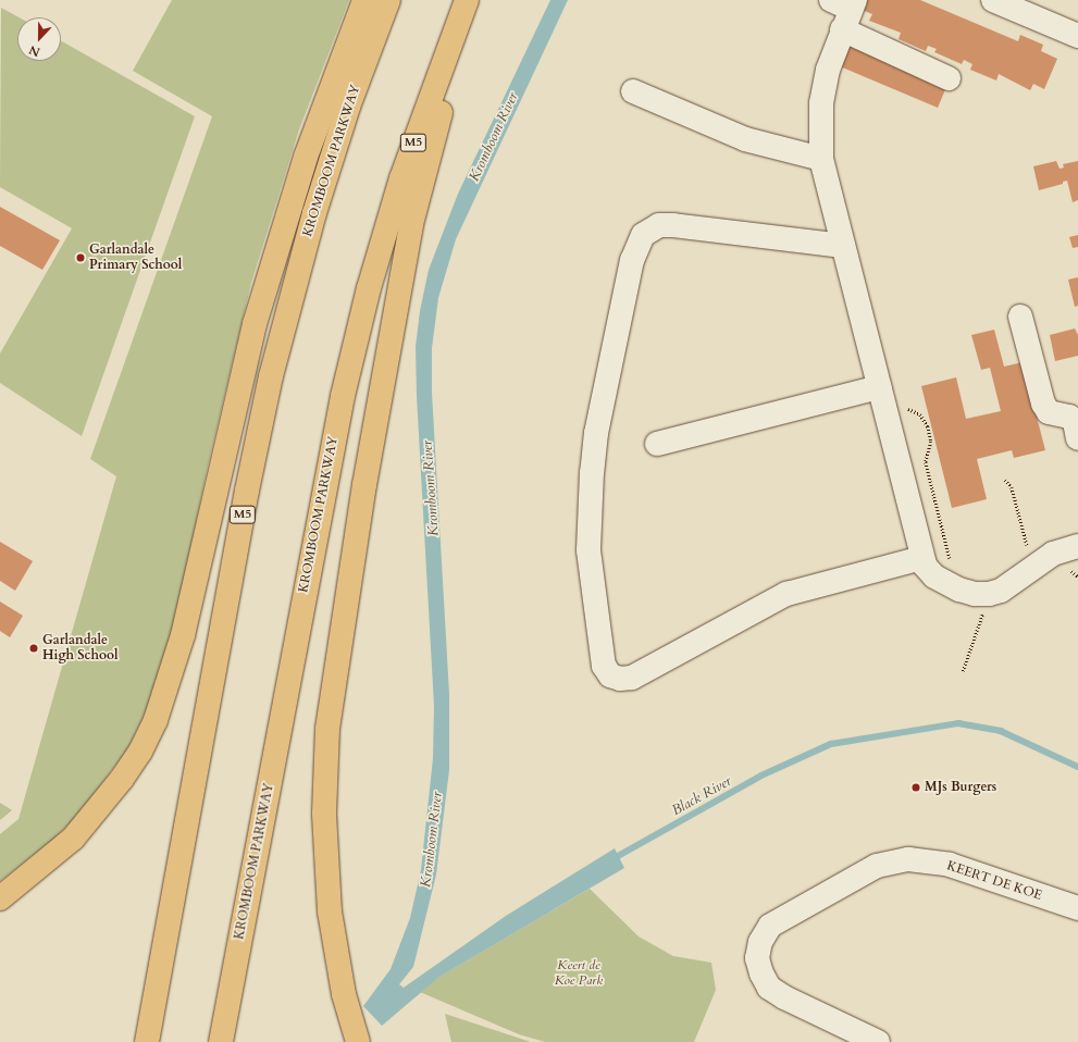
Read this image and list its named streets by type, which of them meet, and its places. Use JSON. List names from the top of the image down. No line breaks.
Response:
{"streets":{"highway":["M5","KROMBOOM PARKWAY"],"street":["KEERT DE KOE"]},"water":["Kromboom River","Black River"],"parks":["Keert de Koe Park"],"places":["Garlandale Primary School","Garlandale High School","MJs Burgers"],"north":"bottom"}
